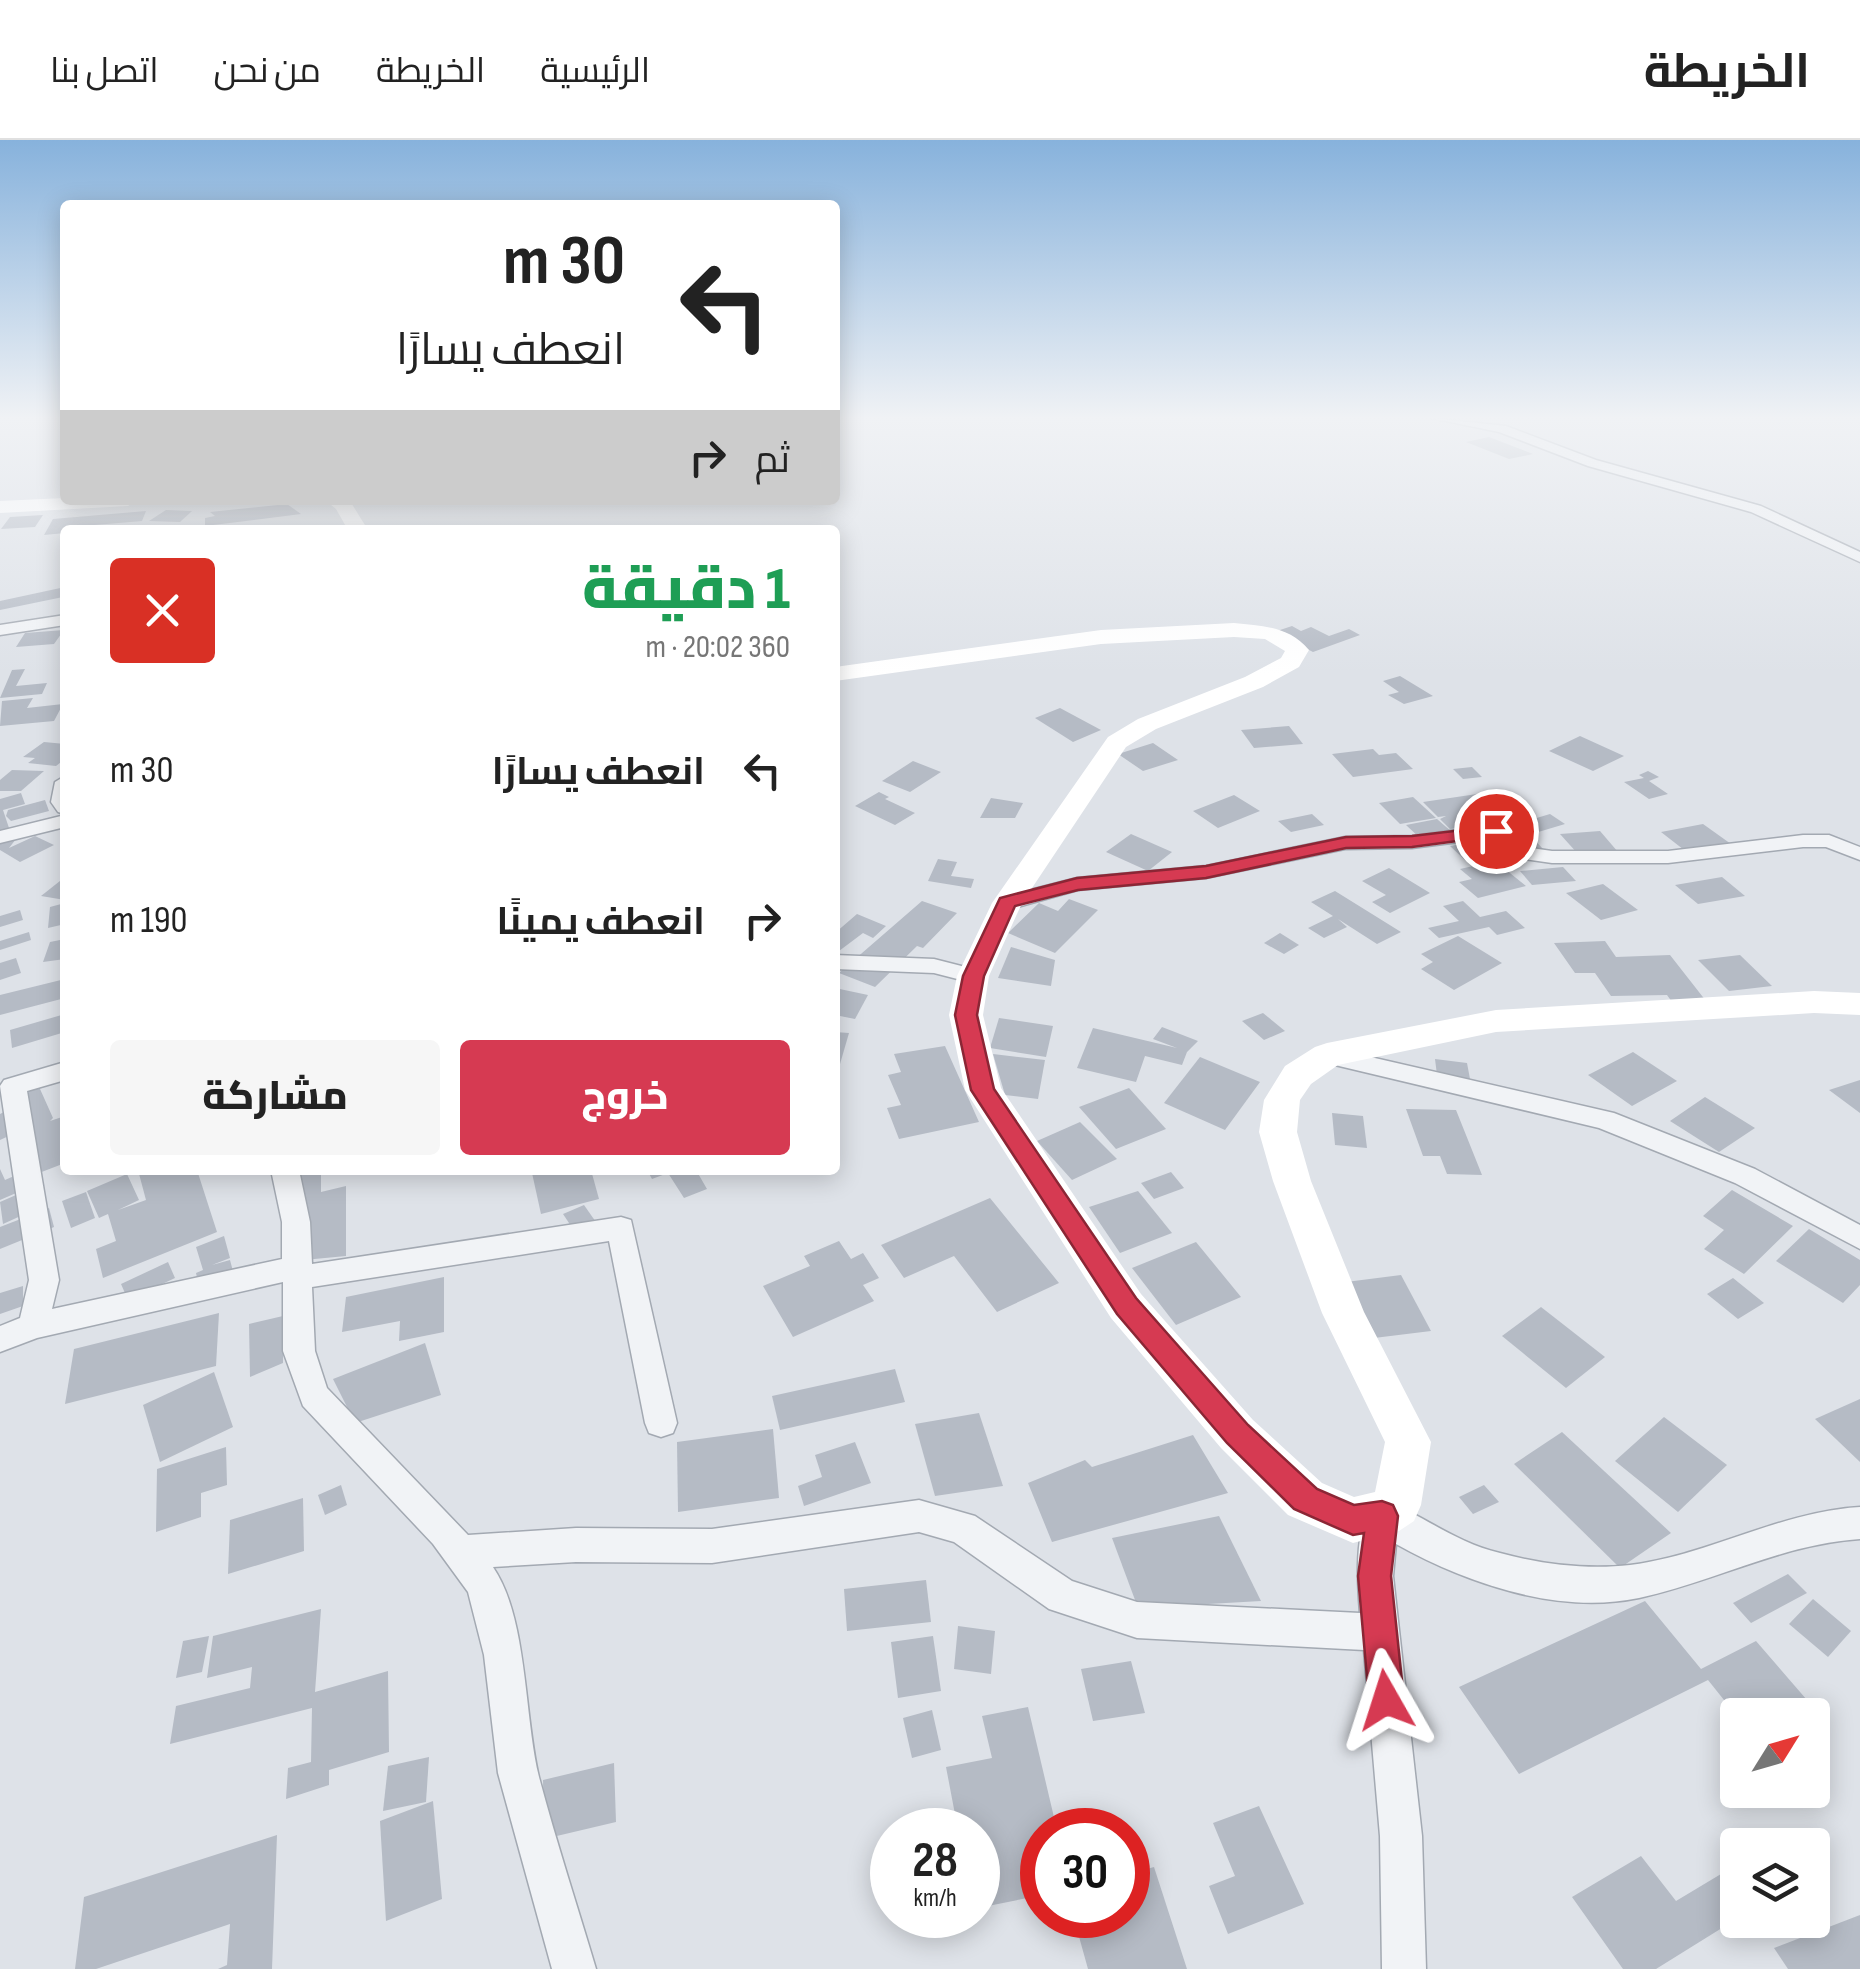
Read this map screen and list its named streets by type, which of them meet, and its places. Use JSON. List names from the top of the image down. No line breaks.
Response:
{"north":"top right","page":{"header":"الخريطة","nav":["الرئيسية","الخريطة","من نحن","اتصل بنا"],"turn":["30 m","انعطف يسارًا"],"then":"ثم","heading":["1 دقيقة","360 m · 20:02"],"list":[{"name":"انعطف يسارًا","value":"30 m"},{"name":"انعطف يمينًا","value":"190 m"}],"buttons":["خروج","مشاركة"],"speed":"28 km/h","limit":"30"}}
